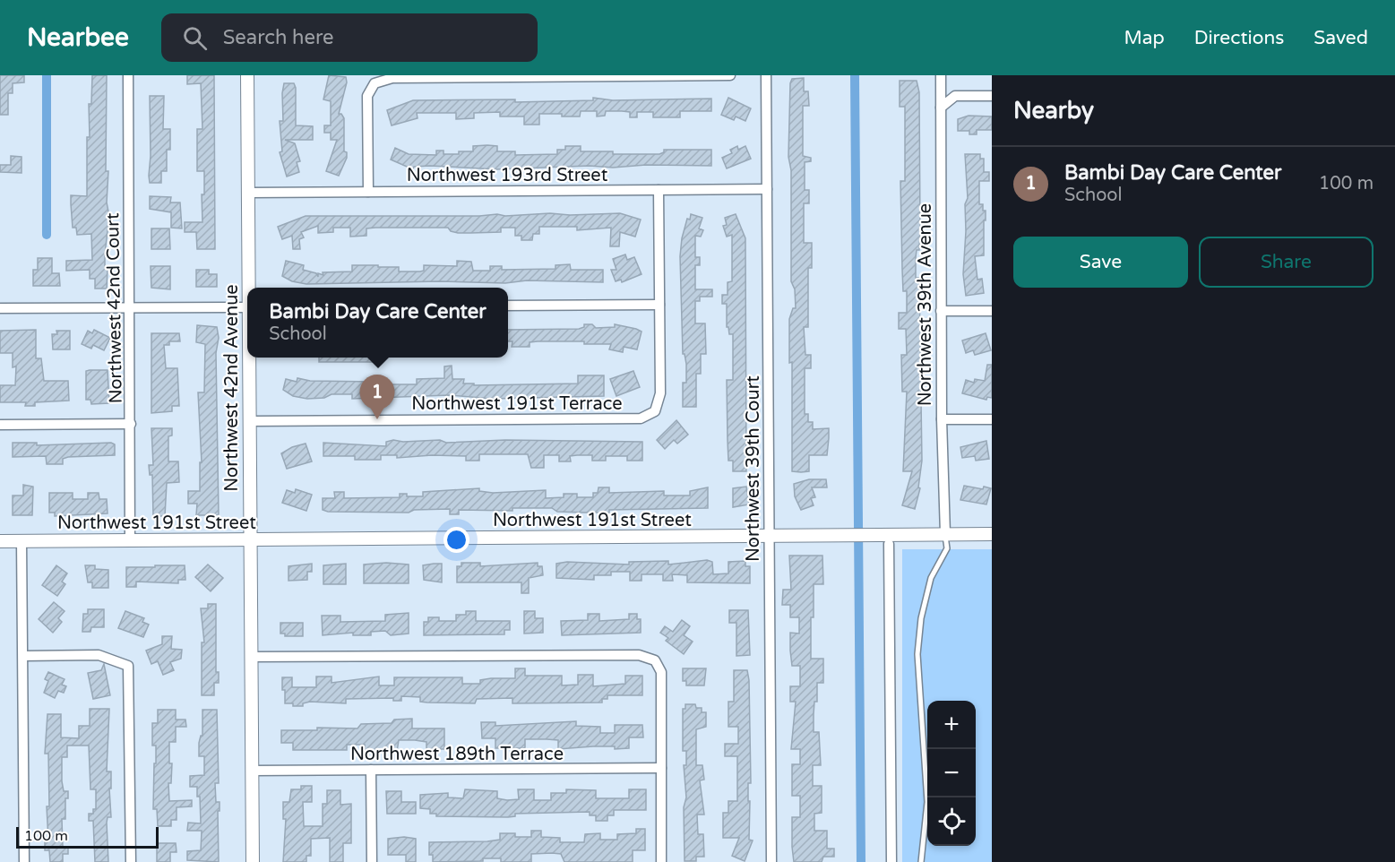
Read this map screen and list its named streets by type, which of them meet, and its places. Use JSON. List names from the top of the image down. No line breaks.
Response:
{"streets":{"street":["Northwest 193rd Street","Northwest 39th Avenue","Northwest 42nd Court","Northwest 42nd Avenue","Northwest 191st Terrace","Northwest 39th Court","Northwest 191st Street","Northwest 189th Terrace"]},"crossings":[["Northwest 193rd Street","Northwest 42nd Avenue"],["Northwest 193rd Street","Northwest 39th Court"],["Northwest 39th Avenue","Northwest 191st Street"],["Northwest 42nd Court","Northwest 191st Street"],["Northwest 42nd Avenue","Northwest 191st Terrace"],["Northwest 42nd Avenue","Northwest 191st Street"],["Northwest 42nd Avenue","Northwest 189th Terrace"],["Northwest 39th Court","Northwest 191st Street"]],"scale_bar":"100 m","page":{"header":"Nearbee","search":"Search here","nav":["Map","Directions","Saved"],"heading":"Nearby","list":[{"mark":"1","name":"Bambi Day Care Center","note":"School","value":"100 m"}],"buttons":["Save","Share"],"popup":["Bambi Day Care Center","School"],"pins":"1","map_buttons":["+","−"],"scale":"100 m"}}
